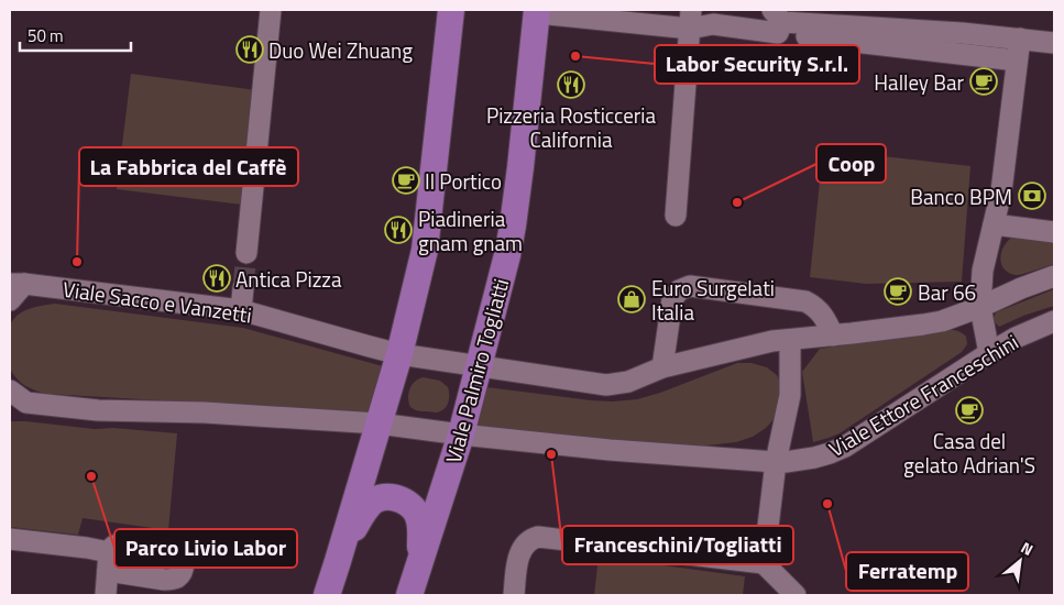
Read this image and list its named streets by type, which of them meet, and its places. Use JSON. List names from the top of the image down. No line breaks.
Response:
{"streets":{"main road":["Viale Palmiro Togliatti"],"street":["Viale Sacco e Vanzetti","Viale Ettore Franceschini"]},"crossings":[["Viale Sacco e Vanzetti","Viale Palmiro Togliatti"],["Viale Palmiro Togliatti","Viale Ettore Franceschini"]],"places":{"restaurant":["Duo Wei Zhuang","Pizzeria Rosticceria California","Piadineria gnam gnam","Antica Pizza"],"other":["Labor Security S.r.l.","Coop","La Fabbrica del Caffè","Franceschini/Togliatti","Parco Livio Labor","Ferratemp"],"cafe":["Halley Bar","Il Portico","Bar 66","Casa del gelato Adrian'S"],"bank":["Banco BPM"],"shop":["Euro Surgelati Italia"]},"scale_bar":"50 m","north":"top right"}
